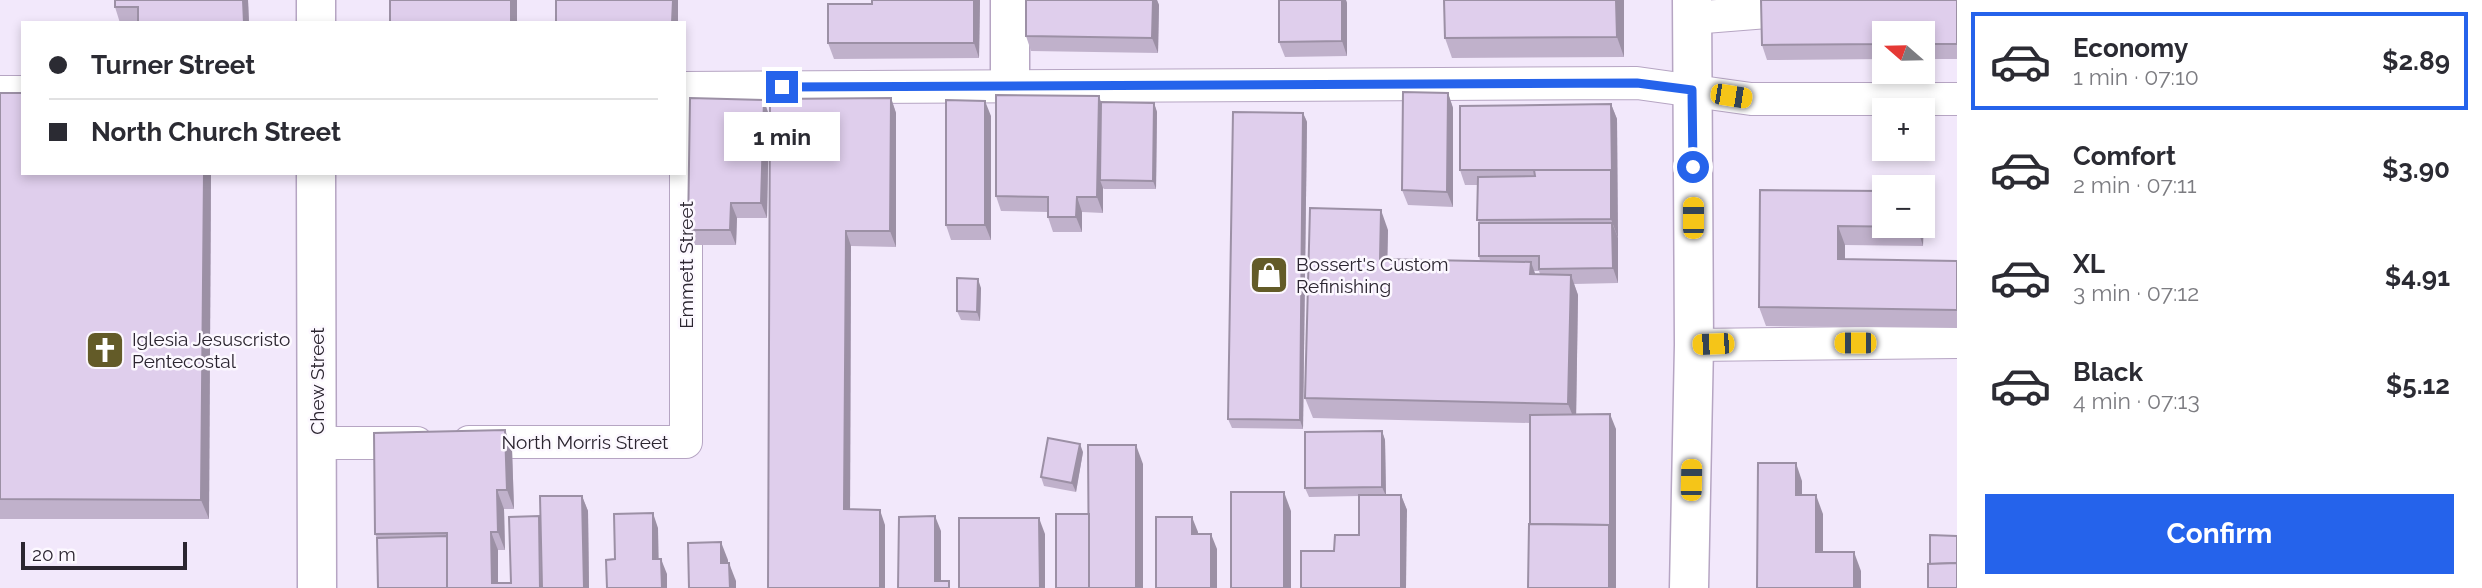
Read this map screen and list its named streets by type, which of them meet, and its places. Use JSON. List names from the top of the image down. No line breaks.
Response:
{"streets":{"street":["Chew Street"],"lane":["Emmett Street","North Morris Street"]},"crossings":[["Emmett Street","North Morris Street"],["Chew Street","North Morris Street"]],"places":{"shop":["Bossert's Custom Refinishing"],"church":["Iglesia Jesuscristo Pentecostal"]},"scale_bar":"20 m","north":"left","page":{"list":[{"name":"Economy","note":"1 min · 07:10","value":"$2.89"},{"name":"Comfort","note":"2 min · 07:11","value":"$3.90"},{"name":"XL","note":"3 min · 07:12","value":"$4.91"},{"name":"Black","note":"4 min · 07:13","value":"$5.12"}],"map_buttons":["+","−"],"banner":["Turner Street","North Church Street"],"bubble":"1 min","buttons":"Confirm","scale":"20 m"}}
